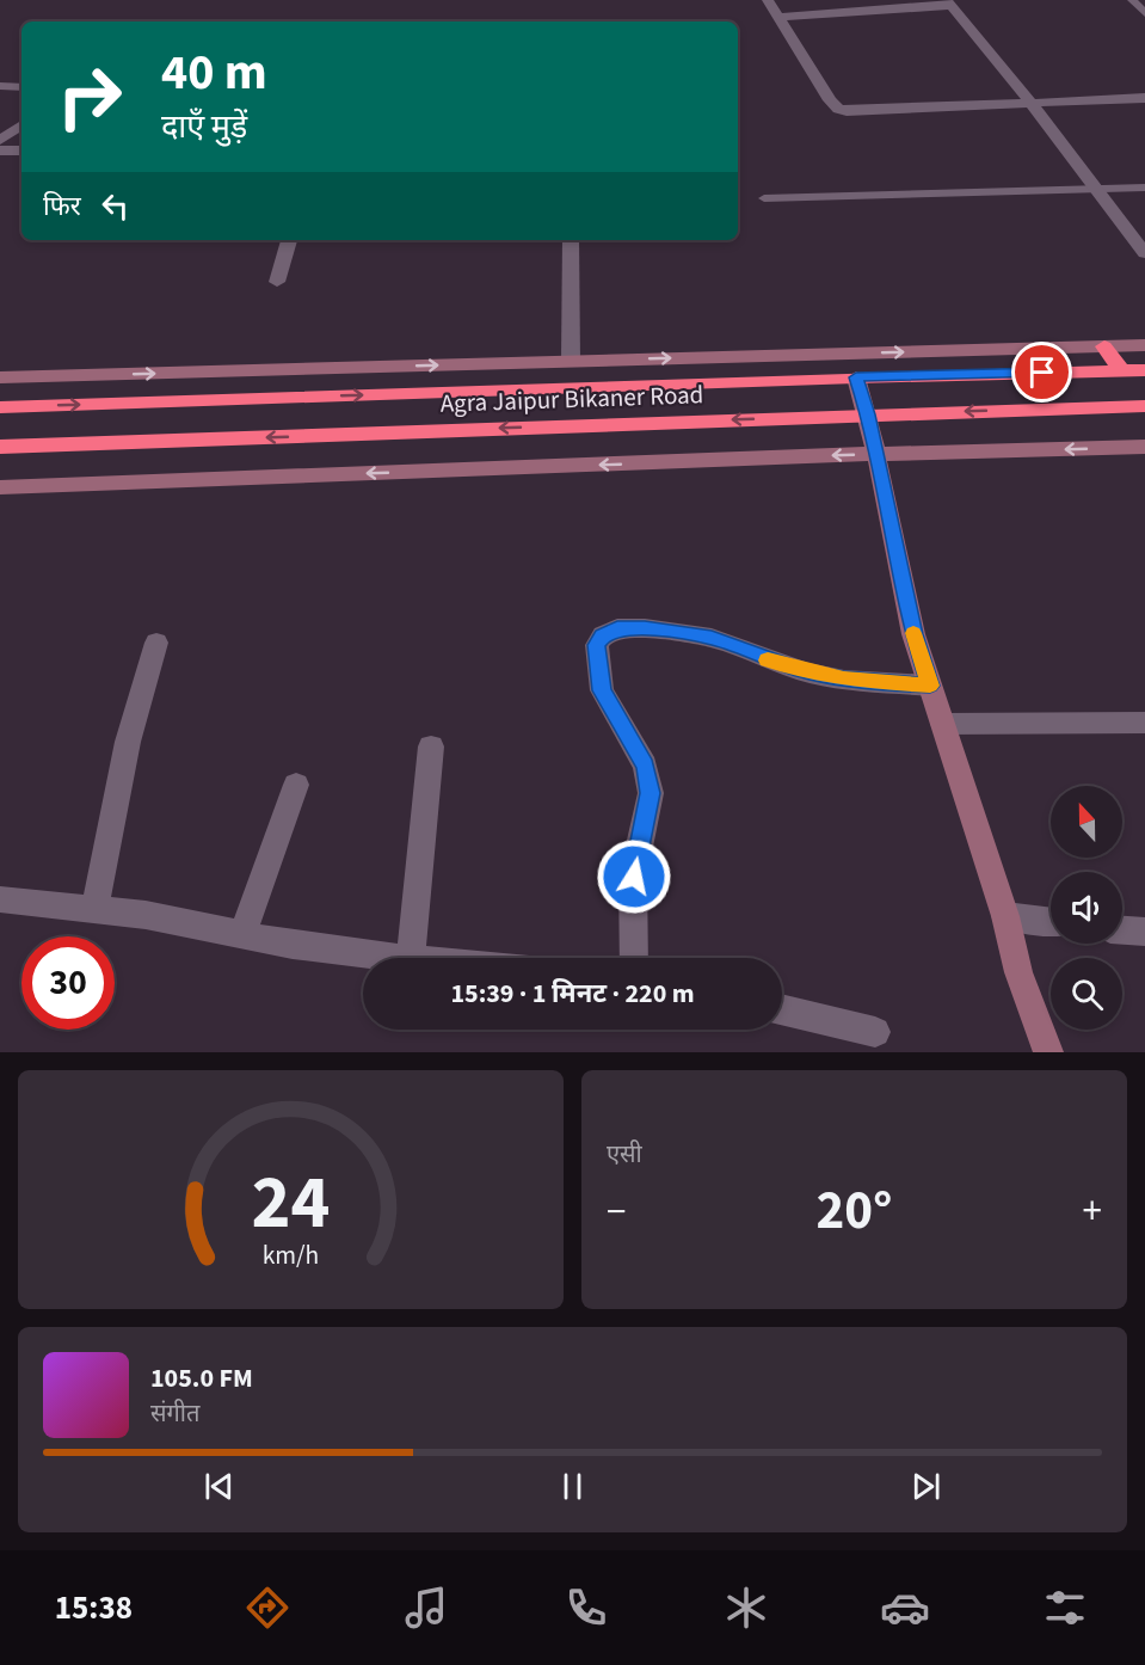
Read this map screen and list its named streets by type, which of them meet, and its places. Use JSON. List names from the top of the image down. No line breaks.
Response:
{"streets":{"highway":["Agra Jaipur Bikaner Road"]},"north":"top","page":{"turn":["40 m","दाएँ मुड़ें"],"then":"फिर","limit":"30","trip":"15:39 · 1 मिनट · 220 m","tile":"एसी","heat":["−","20°","+"],"song":["105.0 FM","संगीत"],"tabs":"15:38","gauge":["24","km/h"]}}
